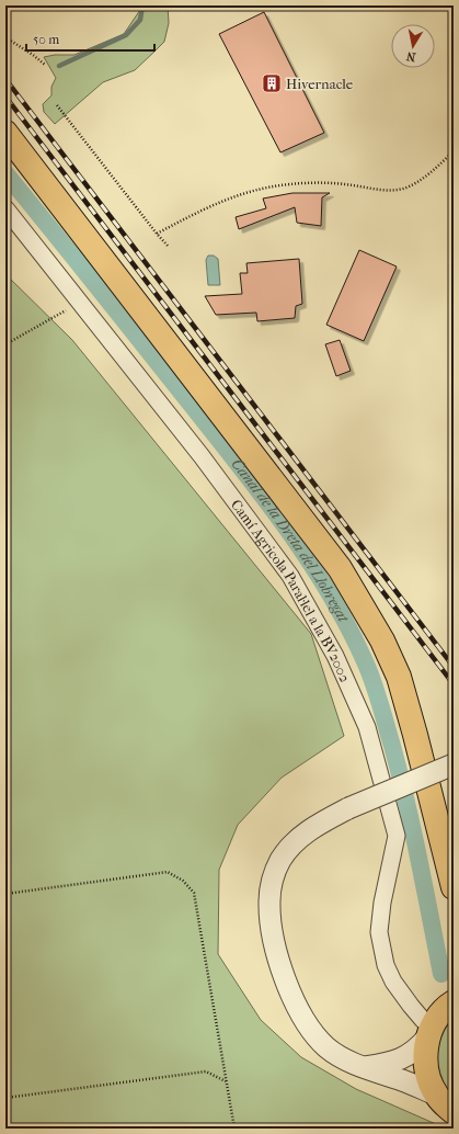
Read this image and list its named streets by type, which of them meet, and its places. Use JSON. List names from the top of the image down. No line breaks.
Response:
{"streets":{"street":["Camí Agricola Paral·lel a la BV2002"]},"water":["Canal de la Dreta del Llobregat"],"places":{"building":["Hivernacle"]},"scale_bar":"50 m","north":"bottom"}
